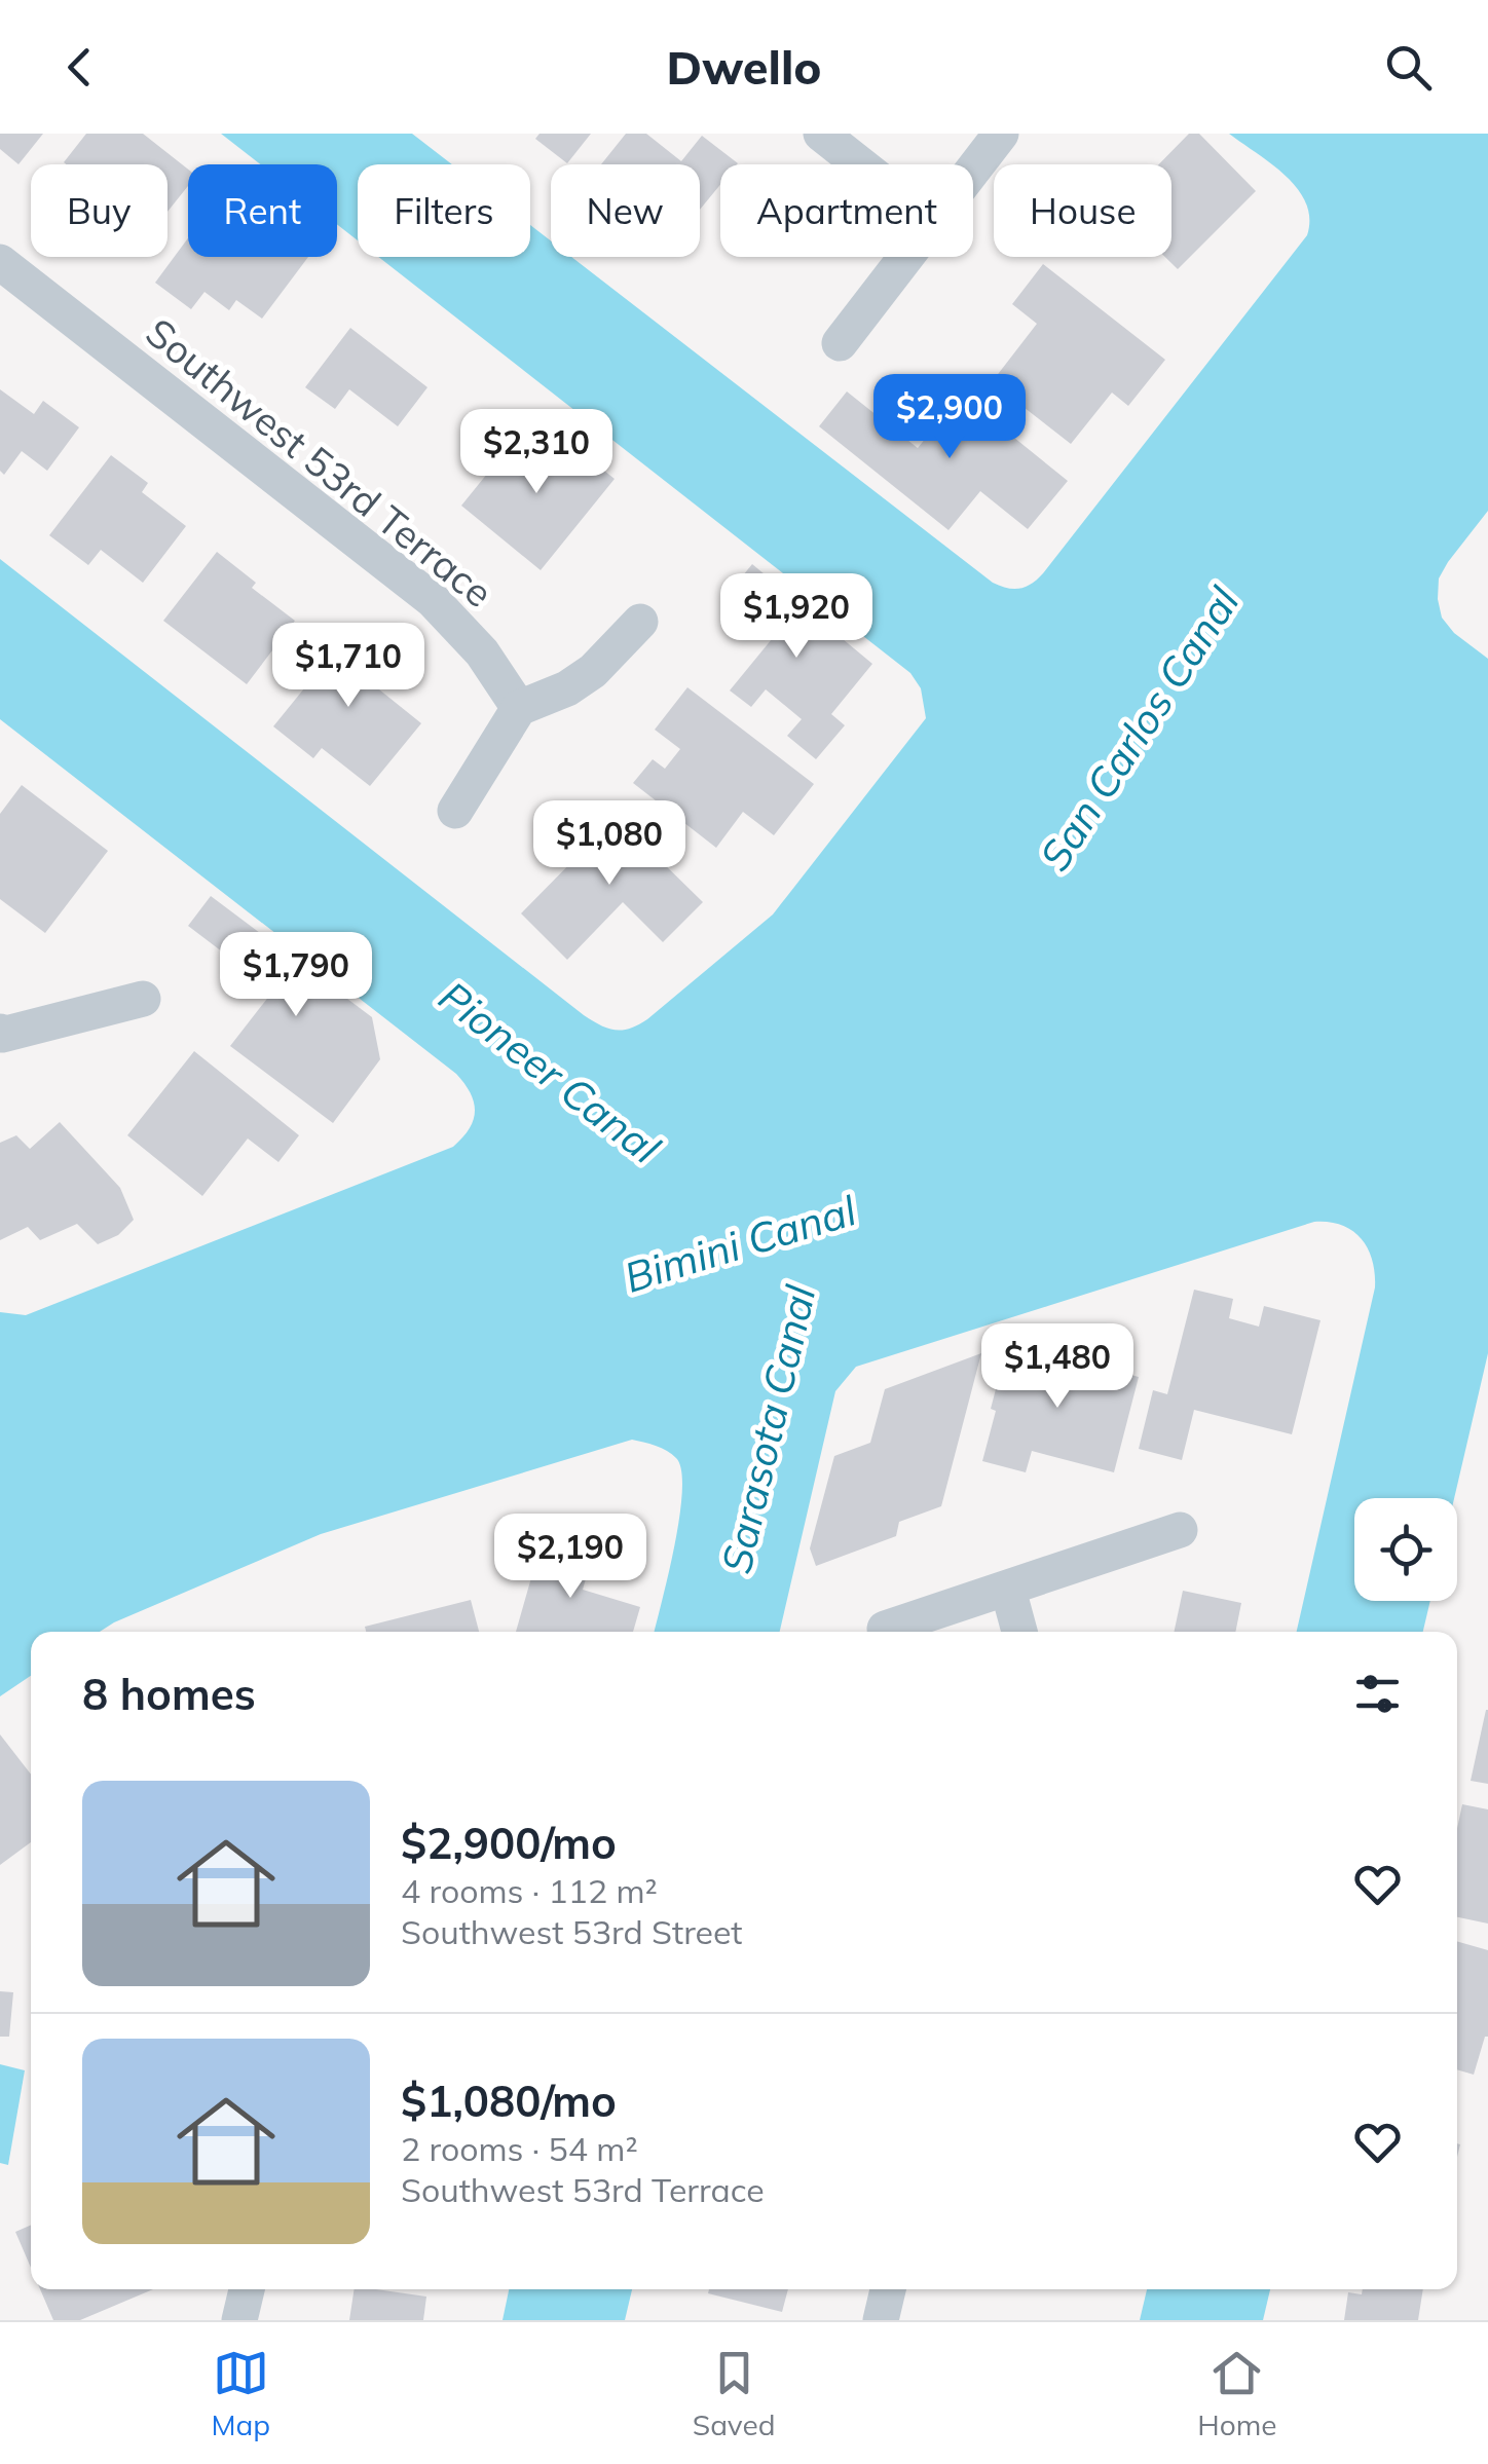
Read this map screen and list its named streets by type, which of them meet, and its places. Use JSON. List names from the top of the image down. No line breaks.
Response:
{"streets":{"street":["Southwest 53rd Terrace"]},"water":["San Carlos Canal","Pioneer Canal","Bimini Canal","Sarasota Canal"],"page":{"header":"Dwello","chip":["Buy","Rent","Filters","New","Apartment","House"],"price":["$2,900","$2,310","$1,920","$1,710","$1,080","$1,790","$1,480","$2,190"],"heading":"8 homes","list":[{"name":"$2,900/mo","note":"4 rooms · 112 m² · Southwest 53rd Street"},{"name":"$1,080/mo","note":"2 rooms · 54 m² · Southwest 53rd Terrace"}],"tabs":["Map","Saved","Home"]}}
